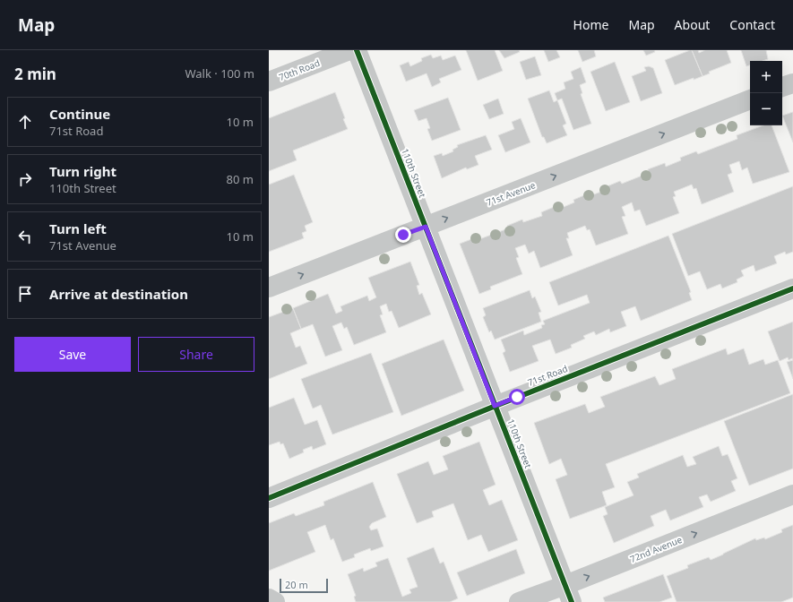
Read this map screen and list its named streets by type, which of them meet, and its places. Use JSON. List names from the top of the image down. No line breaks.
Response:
{"streets":{"street":["70th Road","110th Street","71st Avenue","71st Road","72nd Avenue"]},"crossings":[["110th Street","71st Avenue"],["110th Street","71st Road"],["110th Street","72nd Avenue"]],"one_way":["71st Avenue","72nd Avenue"],"scale_bar":"20 m","page":{"header":"Map","nav":["Home","Map","About","Contact"],"heading":["2 min","Walk · 100 m"],"map_buttons":["+","−"],"list":[["Continue","71st Road","10 m"],["Turn right","110th Street","80 m"],["Turn left","71st Avenue","10 m"],"Arrive at destination"],"buttons":["Save","Share"],"scale":"20 m"}}
